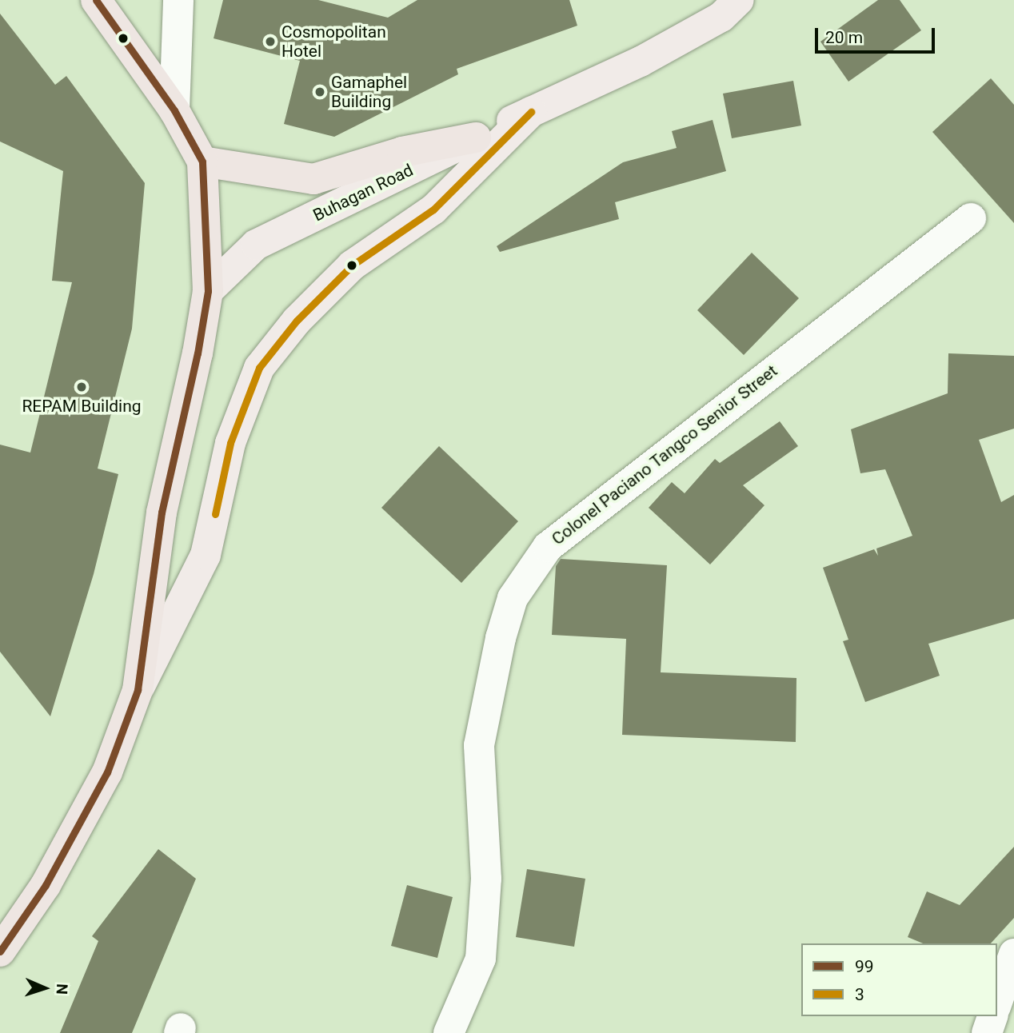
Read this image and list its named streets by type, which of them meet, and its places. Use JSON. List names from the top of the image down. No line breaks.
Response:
{"streets":{"main road":["Buhagan Road"],"street":["Colonel Paciano Tangco Senior Street"]},"places":["Cosmopolitan Hotel","Gamaphel Building","REPAM Building"],"lines":["transit line 99","transit line 3"],"legend":["99","3"],"scale_bar":"20 m","north":"right"}
